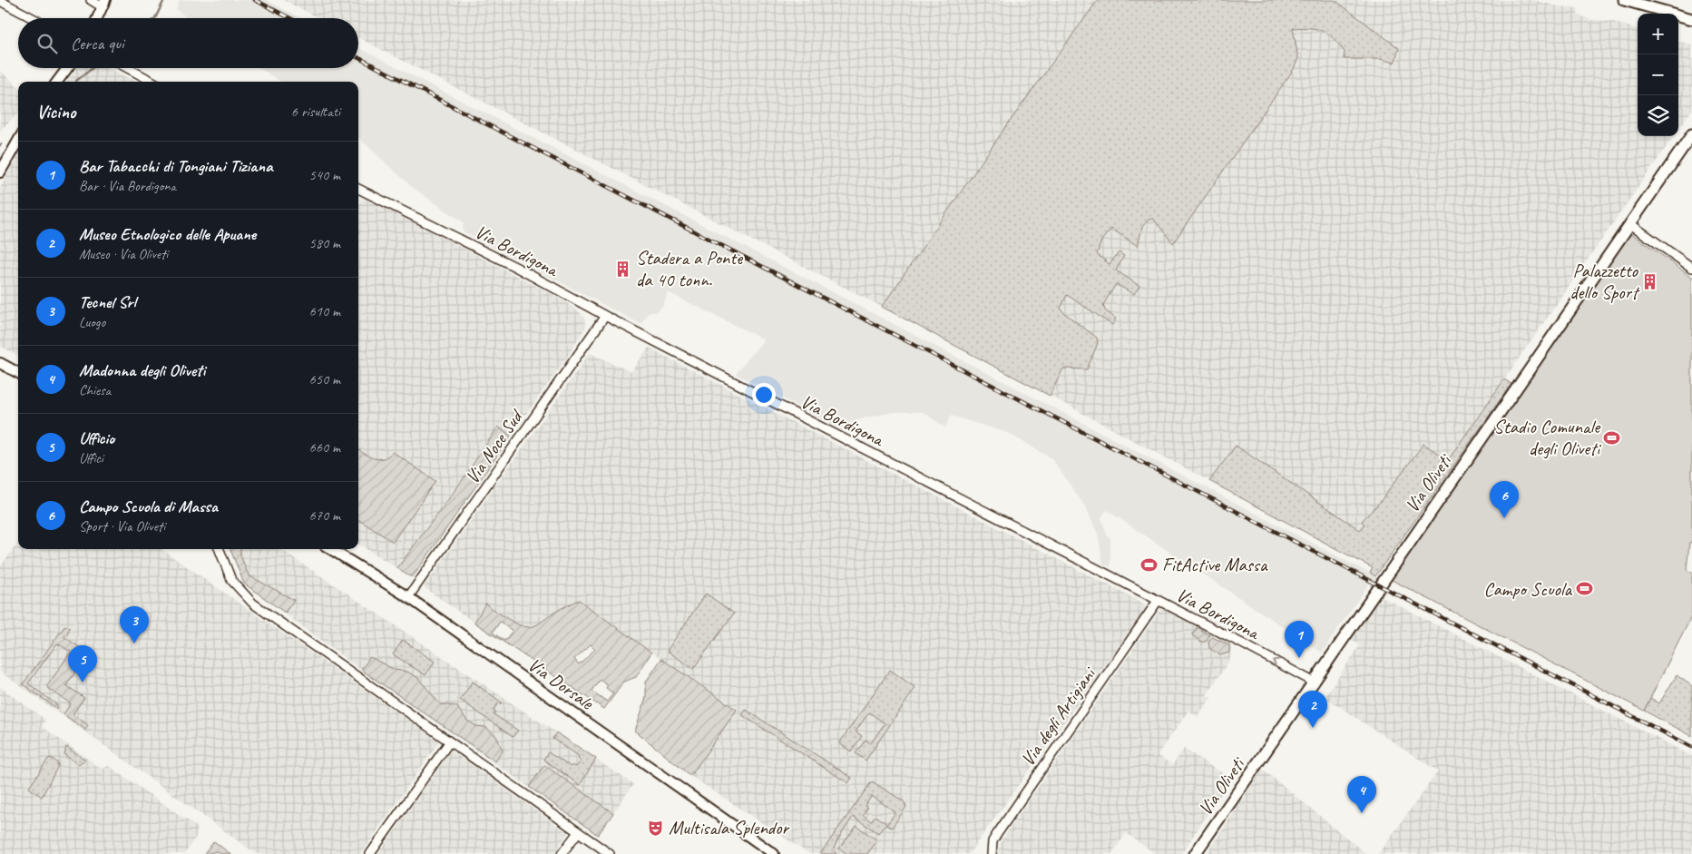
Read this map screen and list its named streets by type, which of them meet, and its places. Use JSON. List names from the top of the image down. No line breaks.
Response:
{"streets":{"main road":["Via Oliveti"],"street":["Via Bordigona","Via Noce Sud","Via Dorsale","Via degli Artigiani"]},"crossings":[["Via Bordigona","Via Noce Sud"],["Via Bordigona","Via Oliveti"],["Via Bordigona","Via degli Artigiani"],["Via Noce Sud","Via Dorsale"]],"places":{"building":["Stadera a Ponte da 40 tonn.","Palazzetto dello Sport"],"sports":["Stadio Comunale degli Oliveti","FitActive Massa","Campo Scuola"],"theatre":["Multisala Splendor"]},"page":{"map_buttons":["+","−"],"search":"Cerca qui","heading":["Vicino","6 risultati"],"list":[{"mark":"1","name":"Bar Tabacchi di Tongiani Tiziana","note":"Bar · Via Bordigona","value":"540 m"},{"mark":"2","name":"Museo Etnologico delle Apuane","note":"Museo · Via Oliveti","value":"580 m"},{"mark":"3","name":"Tecnel Srl","note":"Luogo","value":"610 m"},{"mark":"4","name":"Madonna degli Oliveti","note":"Chiesa","value":"650 m"},{"mark":"5","name":"Ufficio","note":"Uffici","value":"660 m"},{"mark":"6","name":"Campo Scuola di Massa","note":"Sport · Via Oliveti","value":"670 m"}],"pins":["6","3","1","5","2","4"]}}
